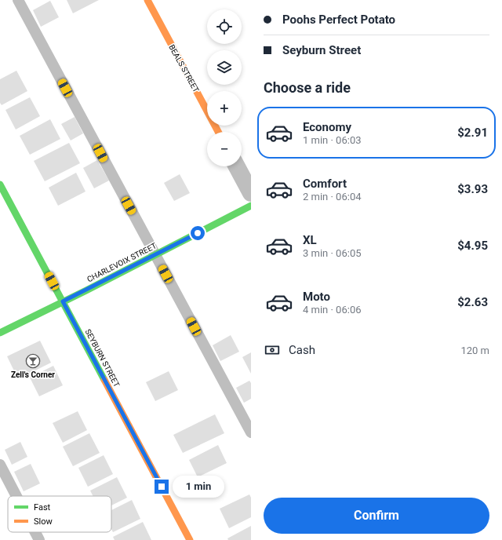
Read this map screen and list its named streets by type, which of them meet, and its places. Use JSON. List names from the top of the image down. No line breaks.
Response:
{"streets":{"street":["BEALS STREET","CHARLEVOIX STREET","SEYBURN STREET"]},"crossings":[["CHARLEVOIX STREET","SEYBURN STREET"]],"places":{"bar":["Zell's Corner"]},"legend":["Fast","Slow"],"page":{"banner":["Poohs Perfect Potato","Seyburn Street"],"map_buttons":["+","−"],"heading":"Choose a ride","list":[{"name":"Economy","note":"1 min · 06:03","value":"$2.91"},{"name":"Comfort","note":"2 min · 06:04","value":"$3.93"},{"name":"XL","note":"3 min · 06:05","value":"$4.95"},{"name":"Moto","note":"4 min · 06:06","value":"$2.63"}],"pay":["Cash","120 m"],"bubble":"1 min","buttons":"Confirm"}}
